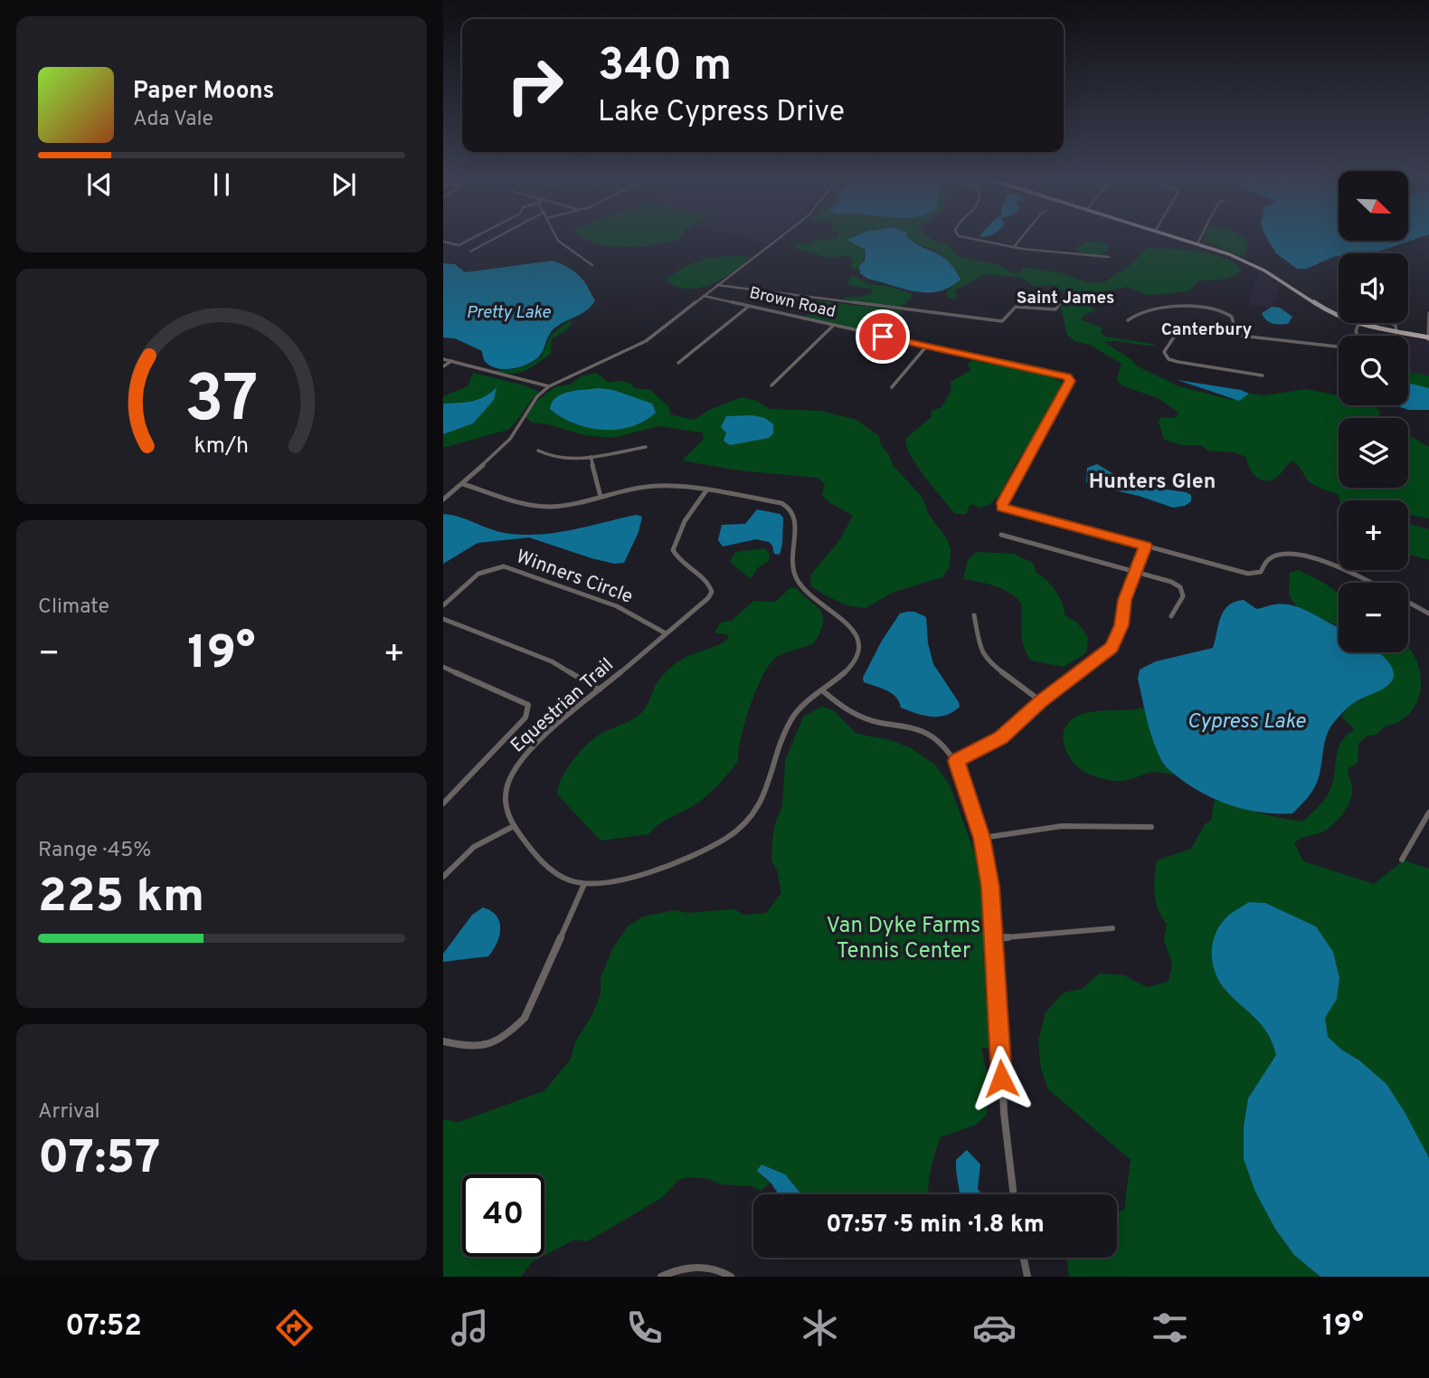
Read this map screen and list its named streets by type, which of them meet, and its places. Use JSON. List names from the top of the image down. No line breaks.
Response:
{"streets":{"street":["Brown Road","Winners Circle","Equestrian Trail"]},"crossings":[["Winners Circle","Equestrian Trail"]],"districts":["Saint James","Canterbury","Hunters Glen"],"water":["Pretty Lake","Cypress Lake"],"parks":["Van Dyke Farms Tennis Center"],"north":"bottom right","page":{"turn":["340 m","Lake Cypress Drive"],"song":["Paper Moons","Ada Vale"],"map_buttons":["+","−"],"tile":["Climate",["Range · 45%","225 km"],["Arrival","07:57"]],"heat":["−","19°","+"],"limit":"40","trip":"07:57 · 5 min · 1.8 km","tabs":["07:52","19°"],"gauge":["37","km/h"]}}
